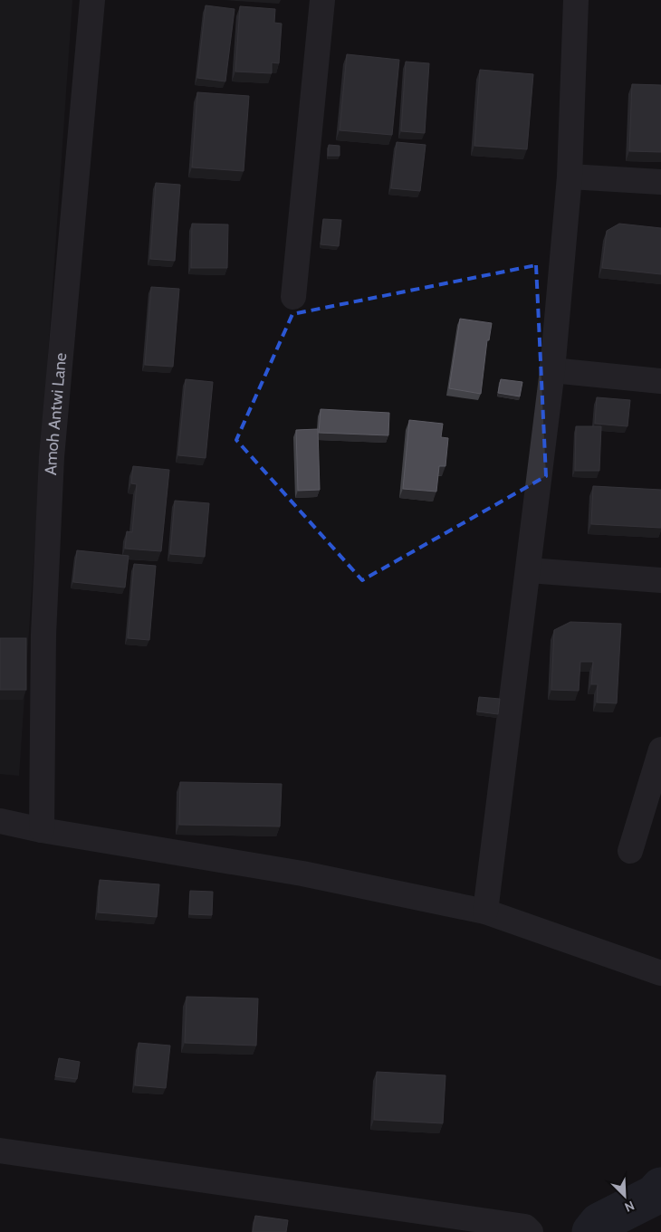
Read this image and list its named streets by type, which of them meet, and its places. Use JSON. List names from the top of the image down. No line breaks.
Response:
{"streets":{"street":["Amoh Antwi Lane"]},"north":"bottom right"}
